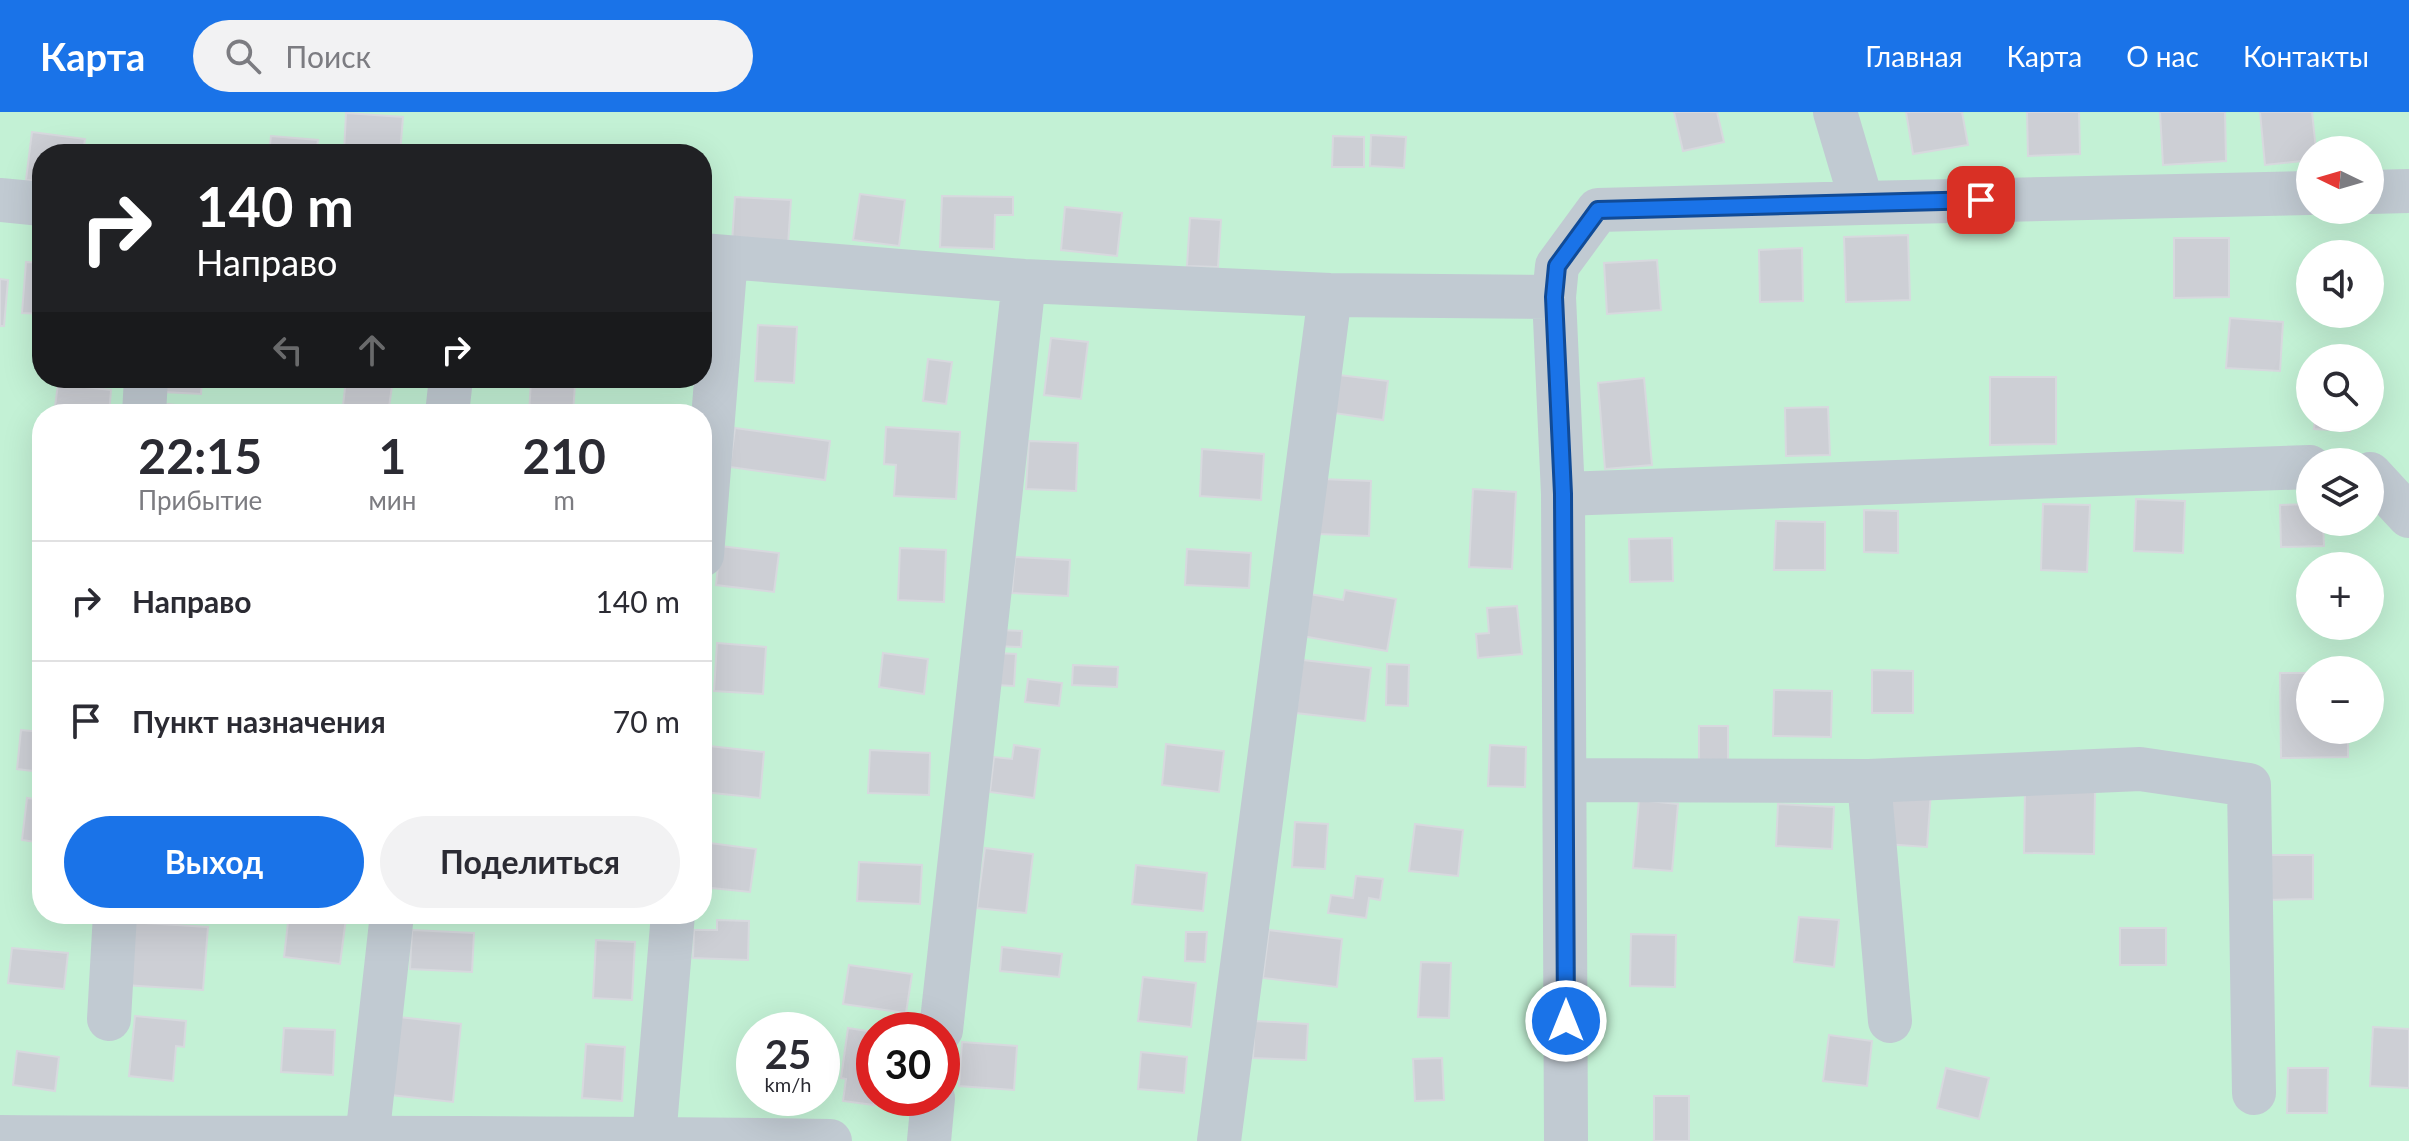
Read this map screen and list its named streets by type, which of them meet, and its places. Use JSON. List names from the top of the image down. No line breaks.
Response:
{"north":"left","page":{"header":"Карта","search":"Поиск","nav":["Главная","Карта","О нас","Контакты"],"map_buttons":["+","−"],"turn":["140 m","Направо"],"eta":["22:15","Прибытие","1","мин","210","m"],"list":[{"name":"Направо","value":"140 m"},{"name":"Пункт назначения","value":"70 m"}],"buttons":["Выход","Поделиться"],"speed":"25 km/h","limit":"30"}}
